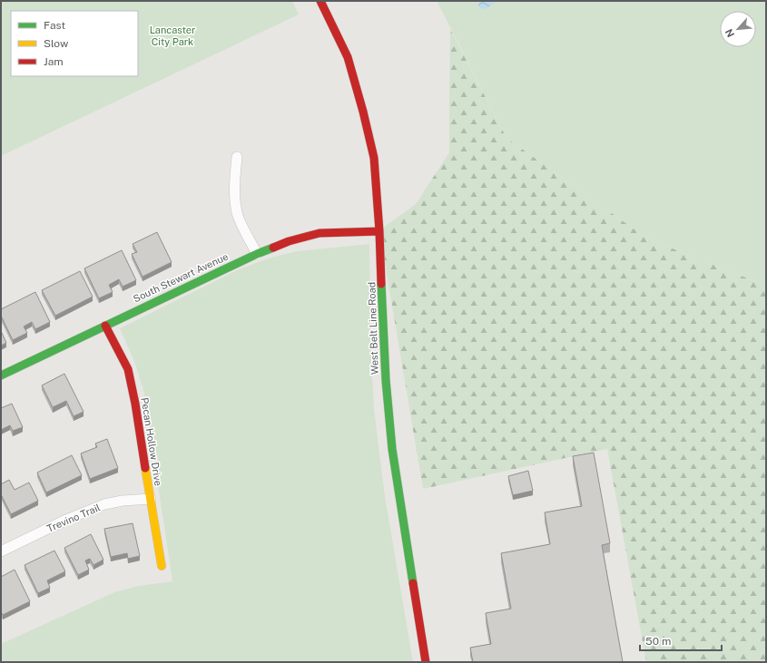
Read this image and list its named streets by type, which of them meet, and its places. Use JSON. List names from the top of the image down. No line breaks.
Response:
{"streets":{"main road":["South Stewart Avenue","West Belt Line Road","Pecan Hollow Drive"],"street":["Trevino Trail"]},"crossings":[["South Stewart Avenue","West Belt Line Road"],["South Stewart Avenue","Pecan Hollow Drive"],["Pecan Hollow Drive","Trevino Trail"]],"parks":["Lancaster City Park"],"legend":["Fast","Slow","Jam"],"scale_bar":"50 m","north":"bottom left"}
